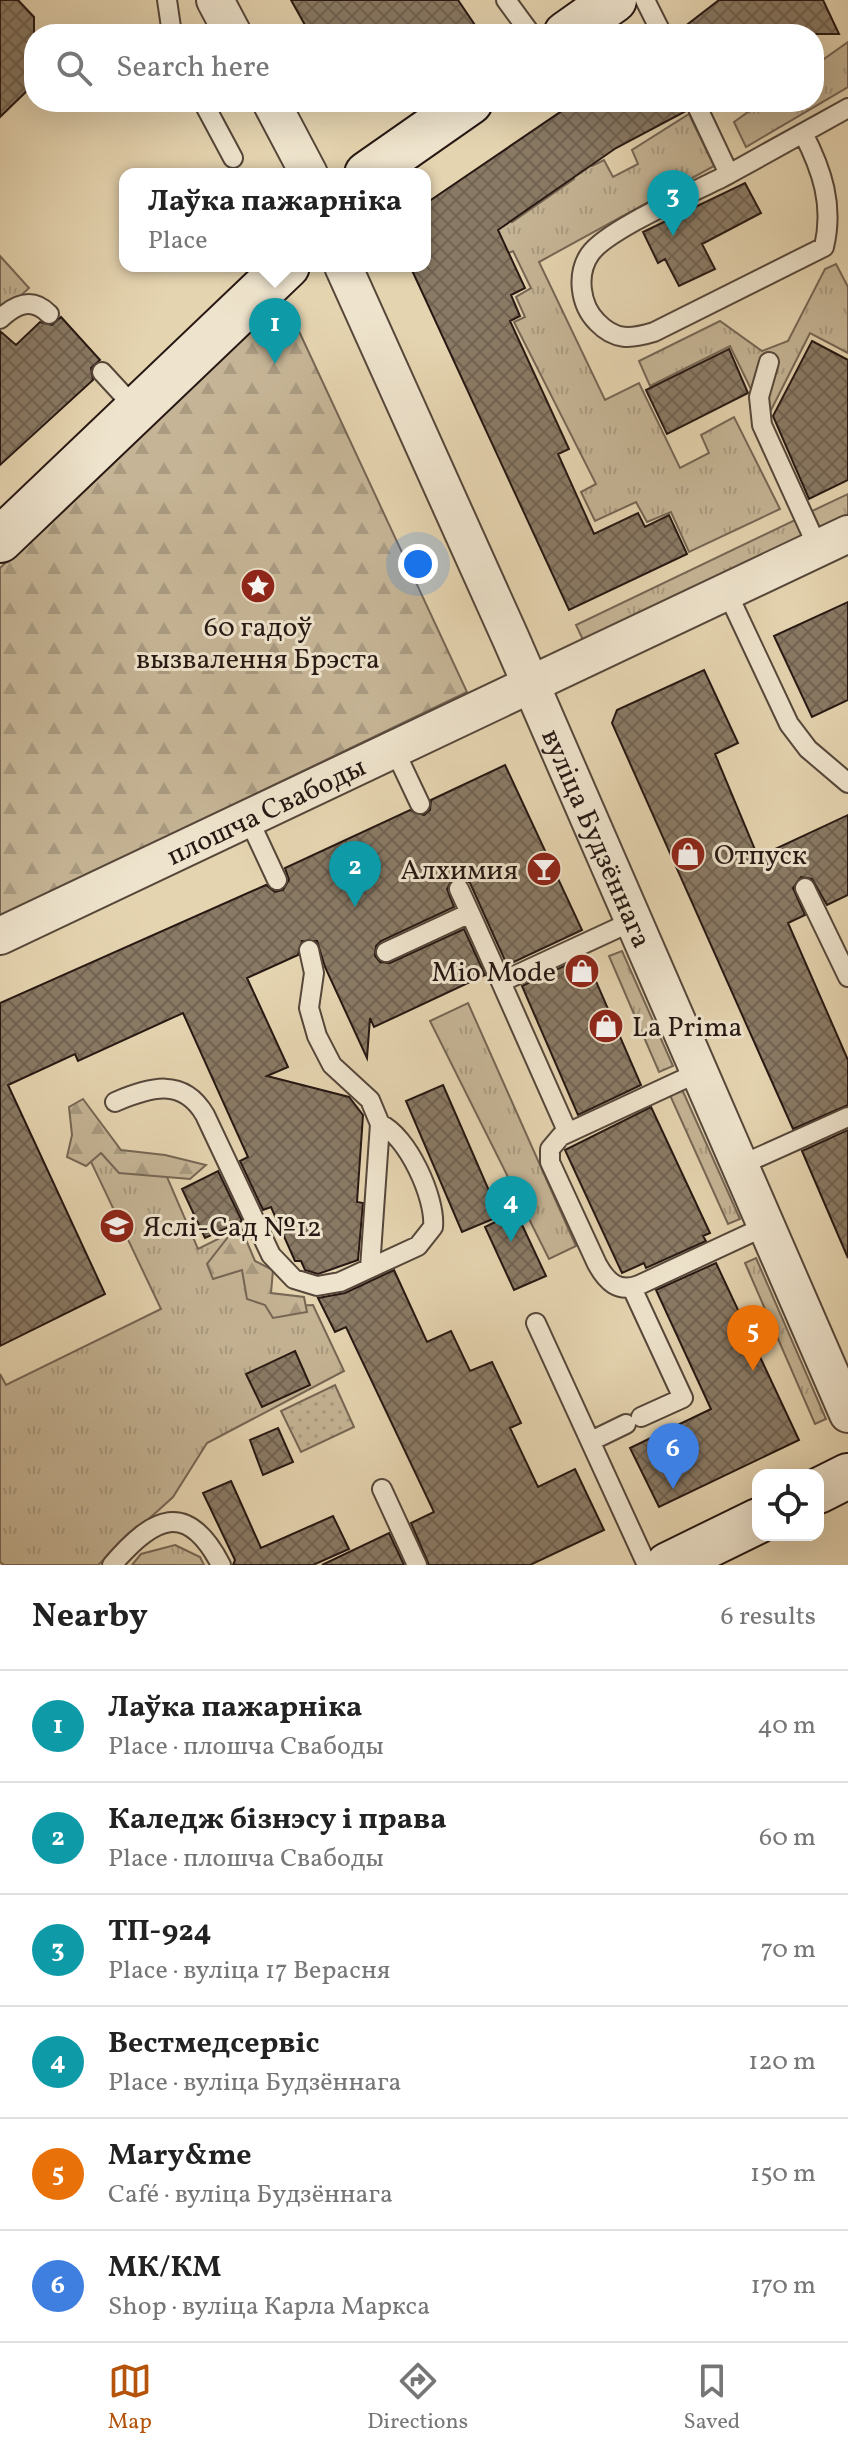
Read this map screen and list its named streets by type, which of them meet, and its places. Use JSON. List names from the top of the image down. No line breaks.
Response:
{"streets":{"street":["плошча Свабоды","вуліца Будзённага"]},"crossings":[["плошча Свабоды","вуліца Будзённага"]],"places":{"place":["60 гадоў вызвалення Брэста"],"shop":["Отпуск","Mio Mode","La Prima"],"bar":["Алхимия"],"school or university":["Яслі-Сад №12"]},"page":{"search":"Search here","popup":["Лаўка пажарніка","Place"],"pins":["3","1","2","4","5","6"],"heading":["Nearby","6 results"],"list":[{"mark":"1","name":"Лаўка пажарніка","note":"Place · плошча Свабоды","value":"40 m"},{"mark":"2","name":"Каледж бізнэсу і права","note":"Place · плошча Свабоды","value":"60 m"},{"mark":"3","name":"ТП-924","note":"Place · вуліца 17 Верасня","value":"70 m"},{"mark":"4","name":"Вестмедсервіс","note":"Place · вуліца Будзённага","value":"120 m"},{"mark":"5","name":"Mary&me","note":"Café · вуліца Будзённага","value":"150 m"},{"mark":"6","name":"МК/КМ","note":"Shop · вуліца Карла Маркса","value":"170 m"}],"nav":["Map","Directions","Saved"]}}
